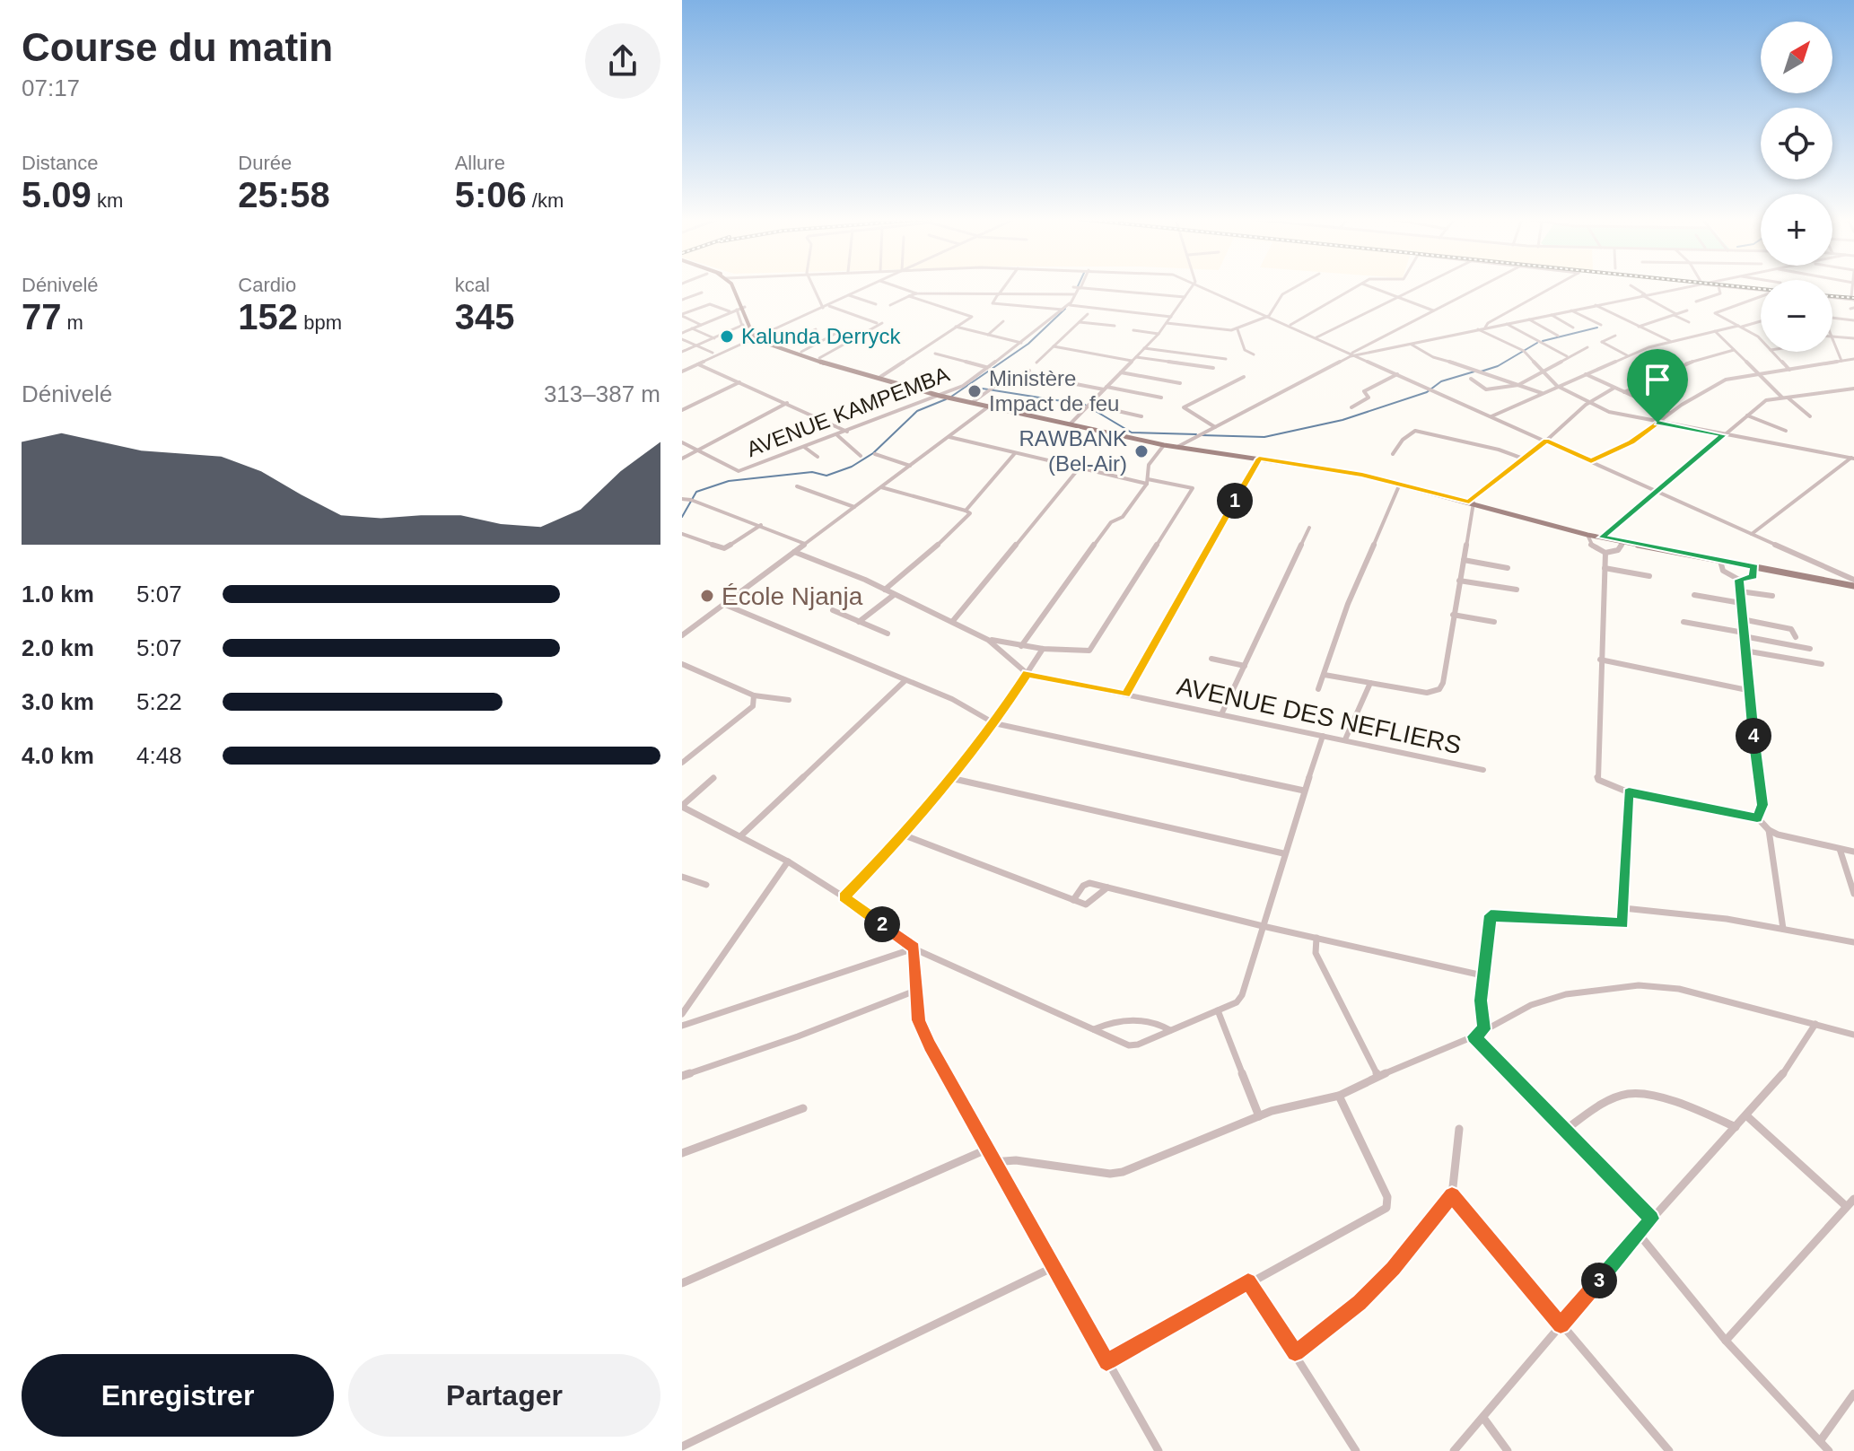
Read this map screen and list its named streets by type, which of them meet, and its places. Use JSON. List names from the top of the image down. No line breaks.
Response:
{"streets":{"street":["AVENUE KAMPEMBA","AVENUE DES NEFLIERS"]},"places":["Kalunda Derryck","Ministère Impact de feu","RAWBANK (Bel-Air)","École Njanja"],"north":"top right","page":{"heading":["Course du matin","07:17"],"map_buttons":["+","−"],"stats":[["Distance","5.09 km"],["Durée","25:58"],["Allure","5:06 /km"],["Dénivelé","77 m"],["Cardio","152 bpm"],["kcal","345"]],"chart":["Dénivelé","313–387 m"],"pins":["1","4","2","3"],"list":[{"name":"1.0 km","note":"5:07"},{"name":"2.0 km","note":"5:07"},{"name":"3.0 km","note":"5:22"},{"name":"4.0 km","note":"4:48"}],"buttons":["Enregistrer","Partager"]}}
